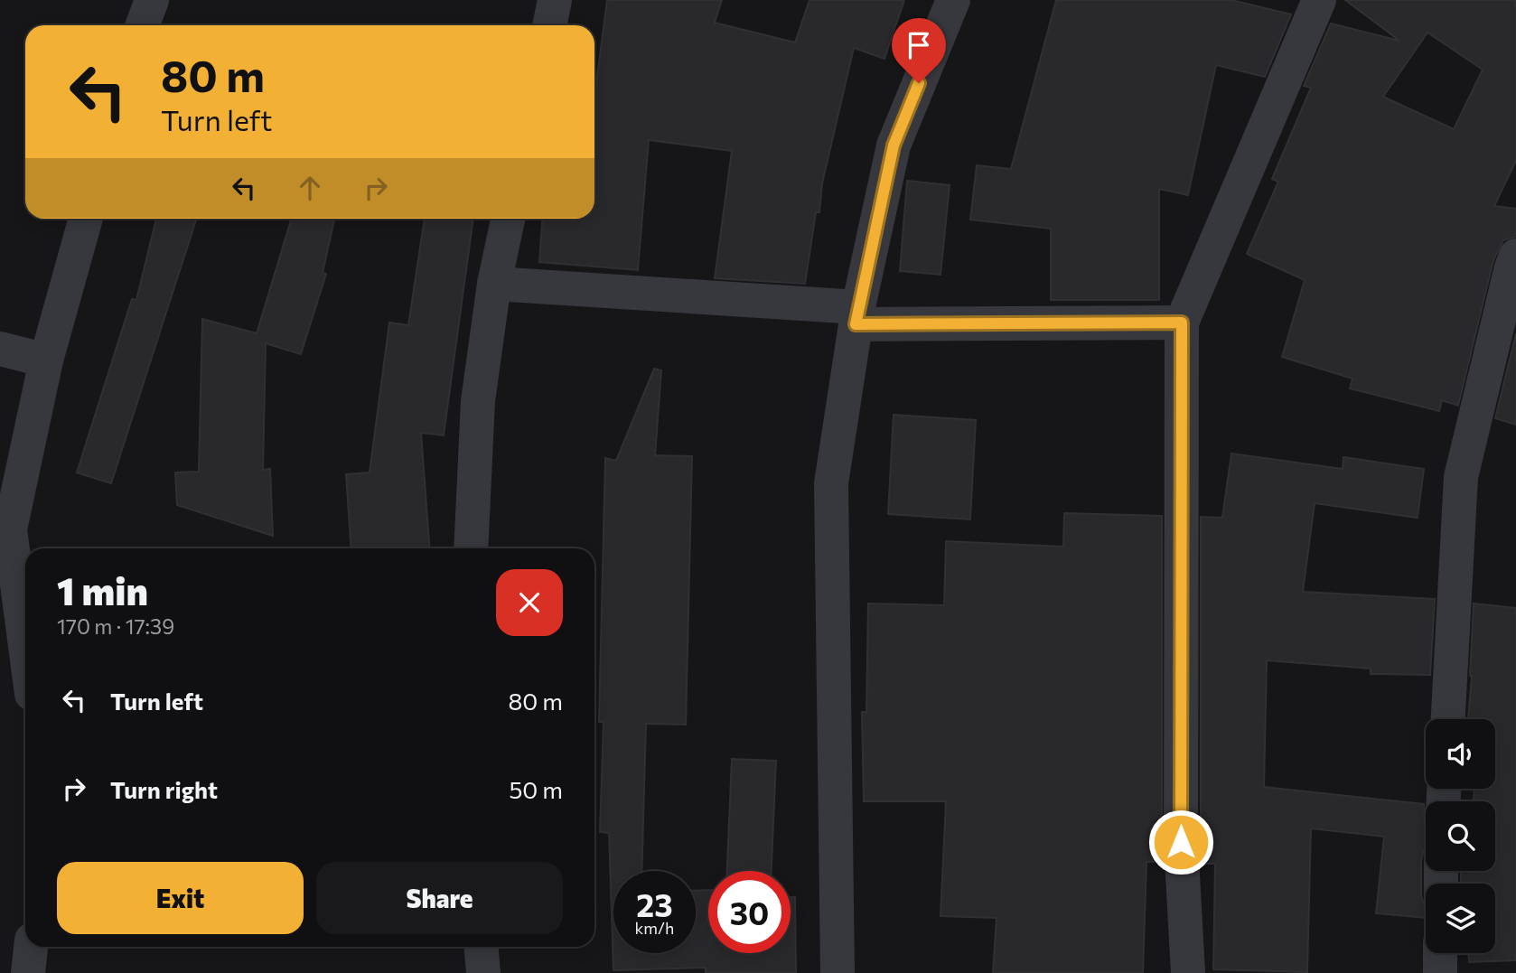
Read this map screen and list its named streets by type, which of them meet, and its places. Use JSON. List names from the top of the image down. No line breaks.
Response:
{"page":{"turn":["80 m","Turn left"],"heading":["1 min","170 m · 17:39"],"list":[{"name":"Turn left","value":"80 m"},{"name":"Turn right","value":"50 m"}],"buttons":["Exit","Share"],"speed":"23 km/h","limit":"30"}}
